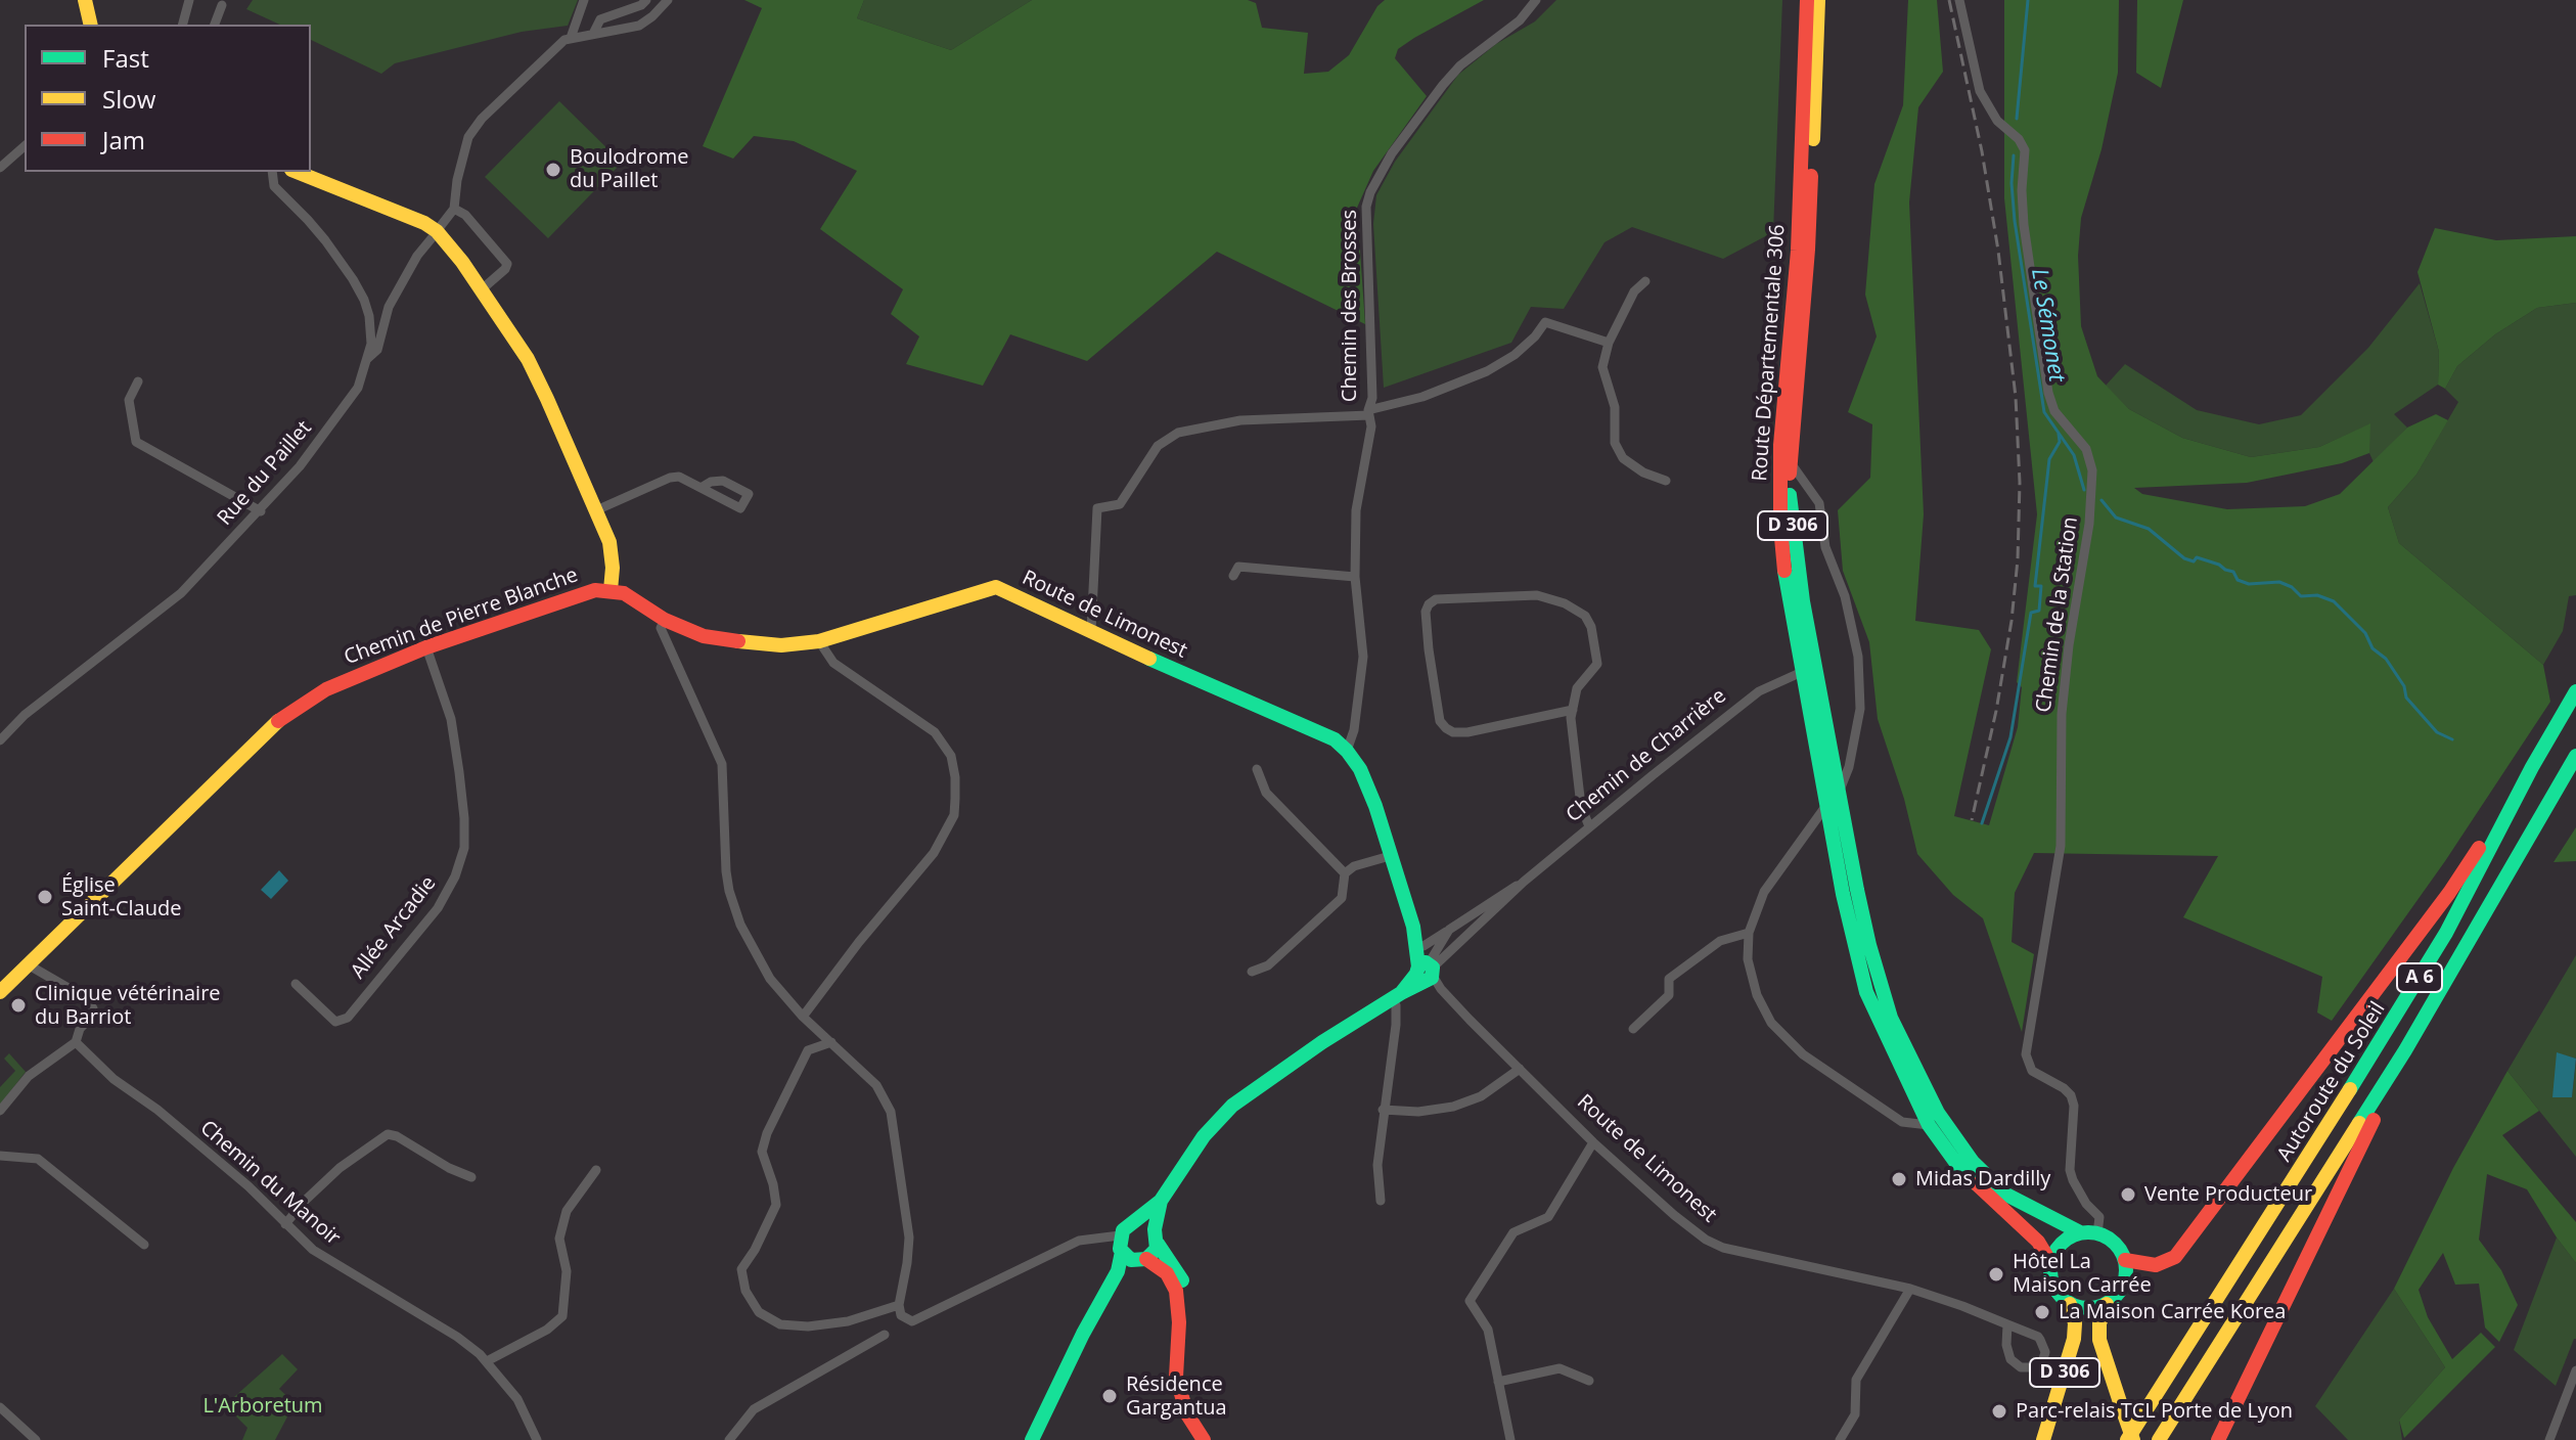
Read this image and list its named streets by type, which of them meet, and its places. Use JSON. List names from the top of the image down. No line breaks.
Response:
{"streets":{"main road":["Route Départementale 306","D 306","Route de Limonest","Chemin de Pierre Blanche","Chemin de Charrière","A 6","Autoroute du Soleil"],"street":["Chemin des Brosses","Rue du Paillet","Chemin de la Station","Allée Arcadie","Chemin du Manoir"]},"crossings":[["Chemin des Brosses","Route de Limonest"],["Route Départementale 306","D 306"],["Route Départementale 306","Chemin de la Station"],["Route Départementale 306","Chemin de Charrière"],["D 306","Chemin de la Station"],["D 306","Autoroute du Soleil"],["Route de Limonest","Chemin de Pierre Blanche"],["Route de Limonest","Chemin de Charrière"],["Chemin de Pierre Blanche","Allée Arcadie"]],"water":["Le Sémonet"],"parks":["L'Arboretum"],"places":["Boulodrome du Paillet","Église Saint-Claude","Clinique vétérinaire du Barriot","Midas Dardilly","Vente Producteur","Hôtel La Maison Carrée","La Maison Carrée Korea","Résidence Gargantua","Parc-relais TCL Porte de Lyon"],"legend":["Fast","Slow","Jam"]}
